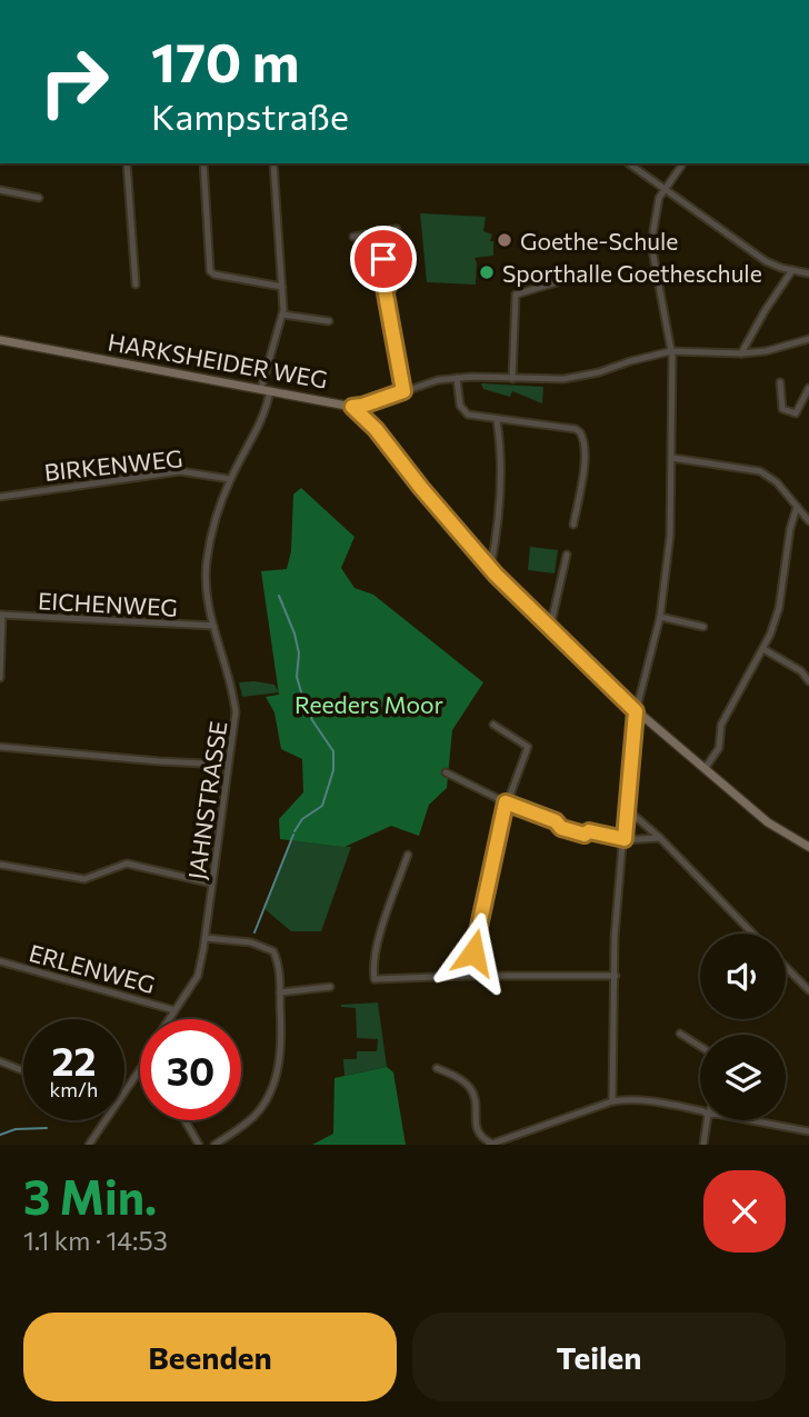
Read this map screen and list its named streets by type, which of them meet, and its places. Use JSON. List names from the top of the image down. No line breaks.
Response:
{"streets":{"main road":["HARKSHEIDER WEG"],"street":["BIRKENWEG","EICHENWEG","JAHNSTRASSE","ERLENWEG"]},"crossings":[["HARKSHEIDER WEG","JAHNSTRASSE"],["BIRKENWEG","JAHNSTRASSE"],["EICHENWEG","JAHNSTRASSE"],["JAHNSTRASSE","ERLENWEG"]],"parks":["Reeders Moor"],"places":["Goethe-Schule","Sporthalle Goetheschule"],"page":{"turn":["170 m","Kampstraße"],"speed":"22 km/h","limit":"30","heading":["3 Min.","1.1 km · 14:53"],"buttons":["Beenden","Teilen"]}}
